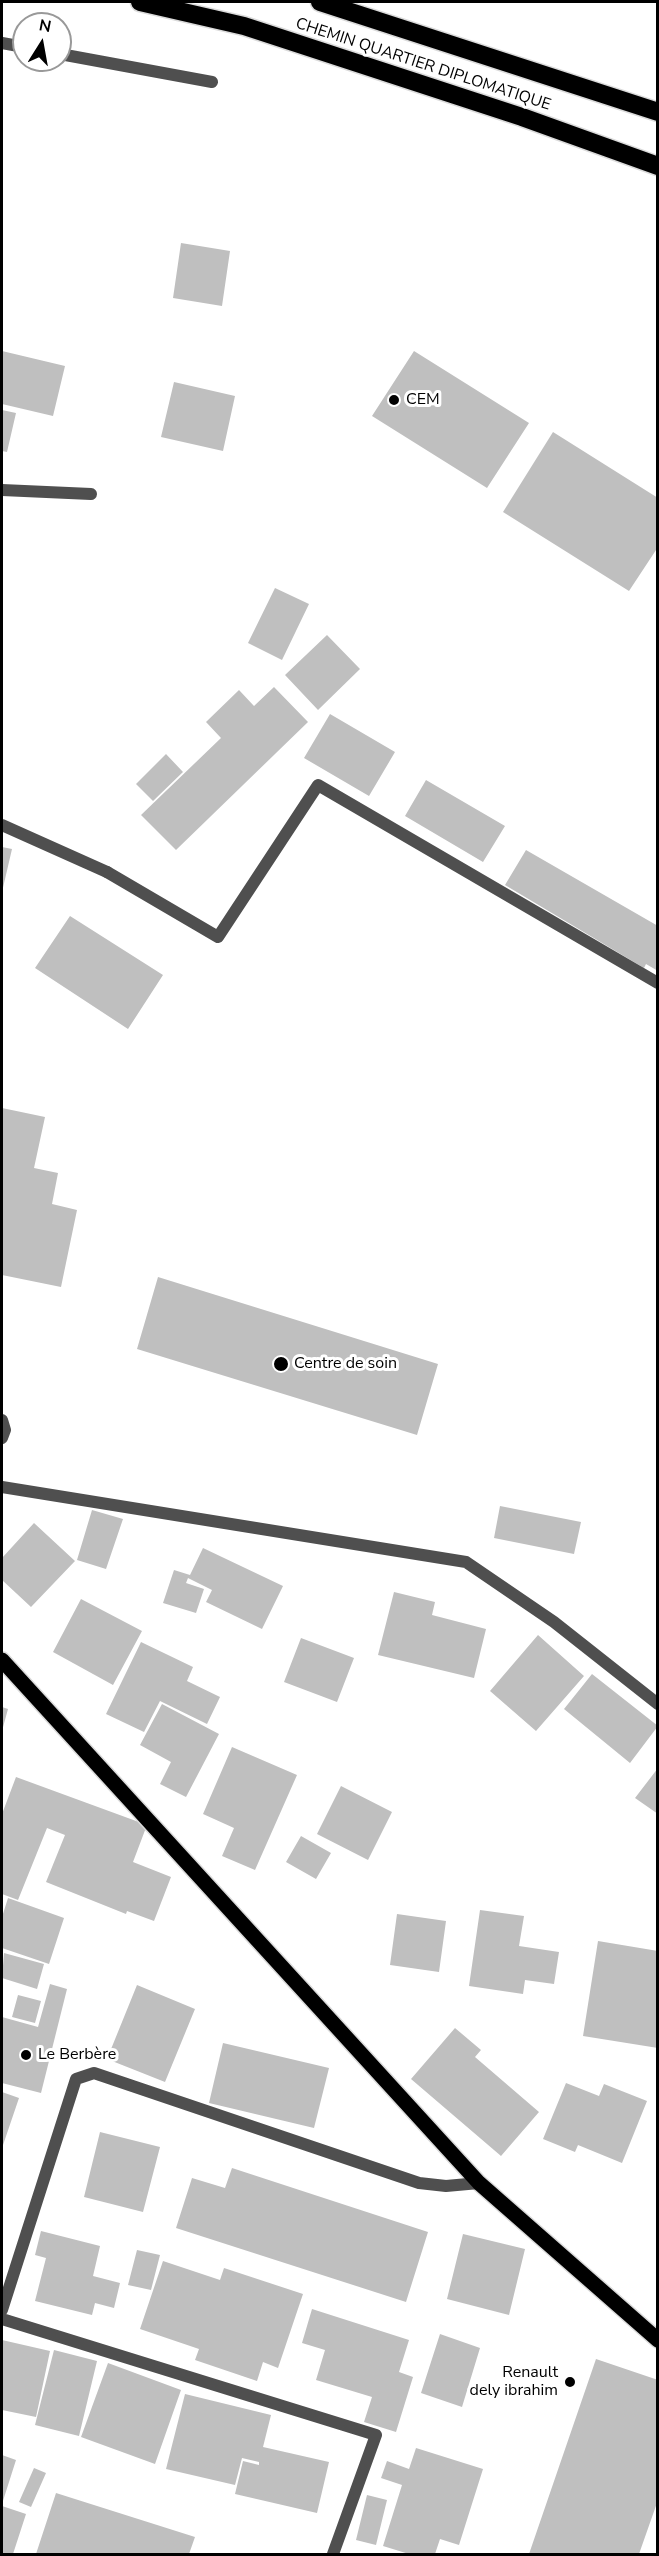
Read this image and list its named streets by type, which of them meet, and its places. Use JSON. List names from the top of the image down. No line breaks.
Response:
{"streets":{"highway":["CHEMIN QUARTIER DIPLOMATIQUE"]},"places":["CEM","Centre de soin","Le Berbère","Renault dely ibrahim"],"north":"top"}
